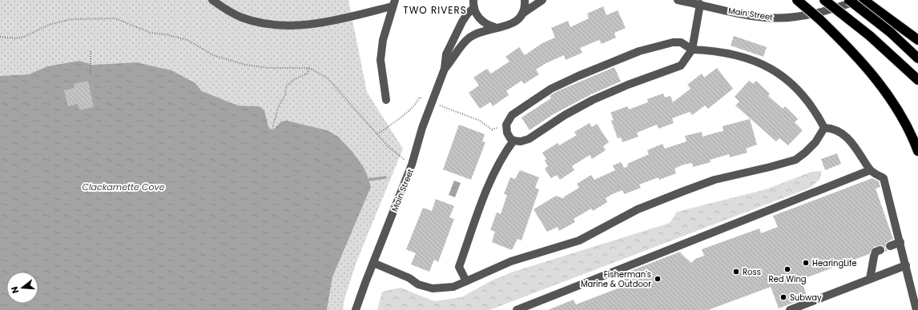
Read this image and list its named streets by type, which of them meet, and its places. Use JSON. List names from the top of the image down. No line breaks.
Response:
{"streets":{"street":["Main Street"]},"districts":["TWO RIVERS"],"water":["Clackamette Cove"],"places":["HearingLife","Red Wing","Ross","Fisherman's Marine & Outdoor","Subway"],"north":"left"}
